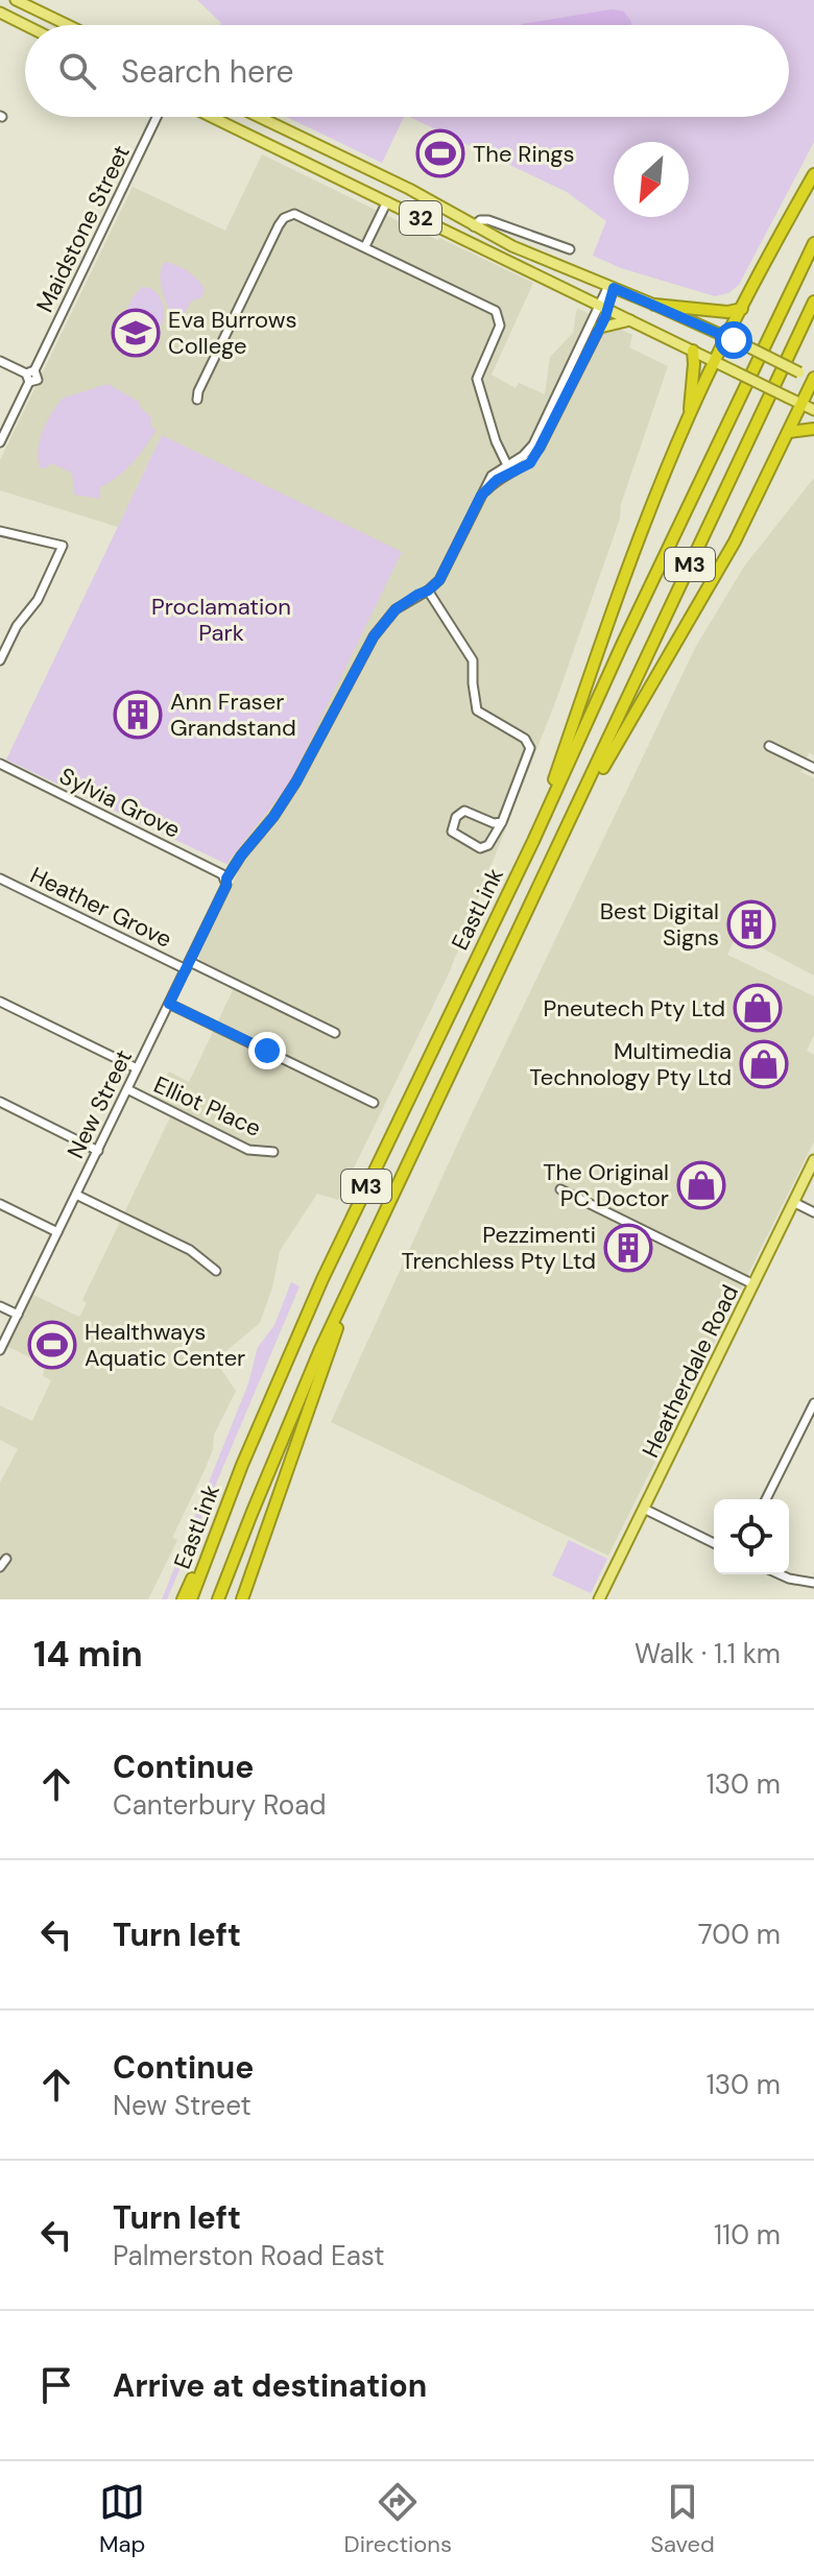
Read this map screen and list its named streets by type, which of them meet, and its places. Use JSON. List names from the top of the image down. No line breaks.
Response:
{"streets":{"highway":["M3","EastLink"],"main road":["32","Heatherdale Road"],"street":["Maidstone Street","Sylvia Grove","Heather Grove","New Street","Elliot Place"]},"crossings":[["Sylvia Grove","New Street"],["Heather Grove","New Street"],["New Street","Elliot Place"]],"parks":["Proclamation Park"],"places":{"sports":["The Rings","Healthways Aquatic Center"],"school or university":["Eva Burrows College"],"building":["Ann Fraser Grandstand","Best Digital Signs","Pezzimenti Trenchless Pty Ltd"],"shop":["Pneutech Pty Ltd","Multimedia Technology Pty Ltd","The Original PC Doctor"]},"north":"bottom left","page":{"search":"Search here","heading":["14 min","Walk · 1.1 km"],"list":[["Continue","Canterbury Road","130 m"],["Turn left","700 m"],["Continue","New Street","130 m"],["Turn left","Palmerston Road East","110 m"],"Arrive at destination"],"nav":["Map","Directions","Saved"]}}
